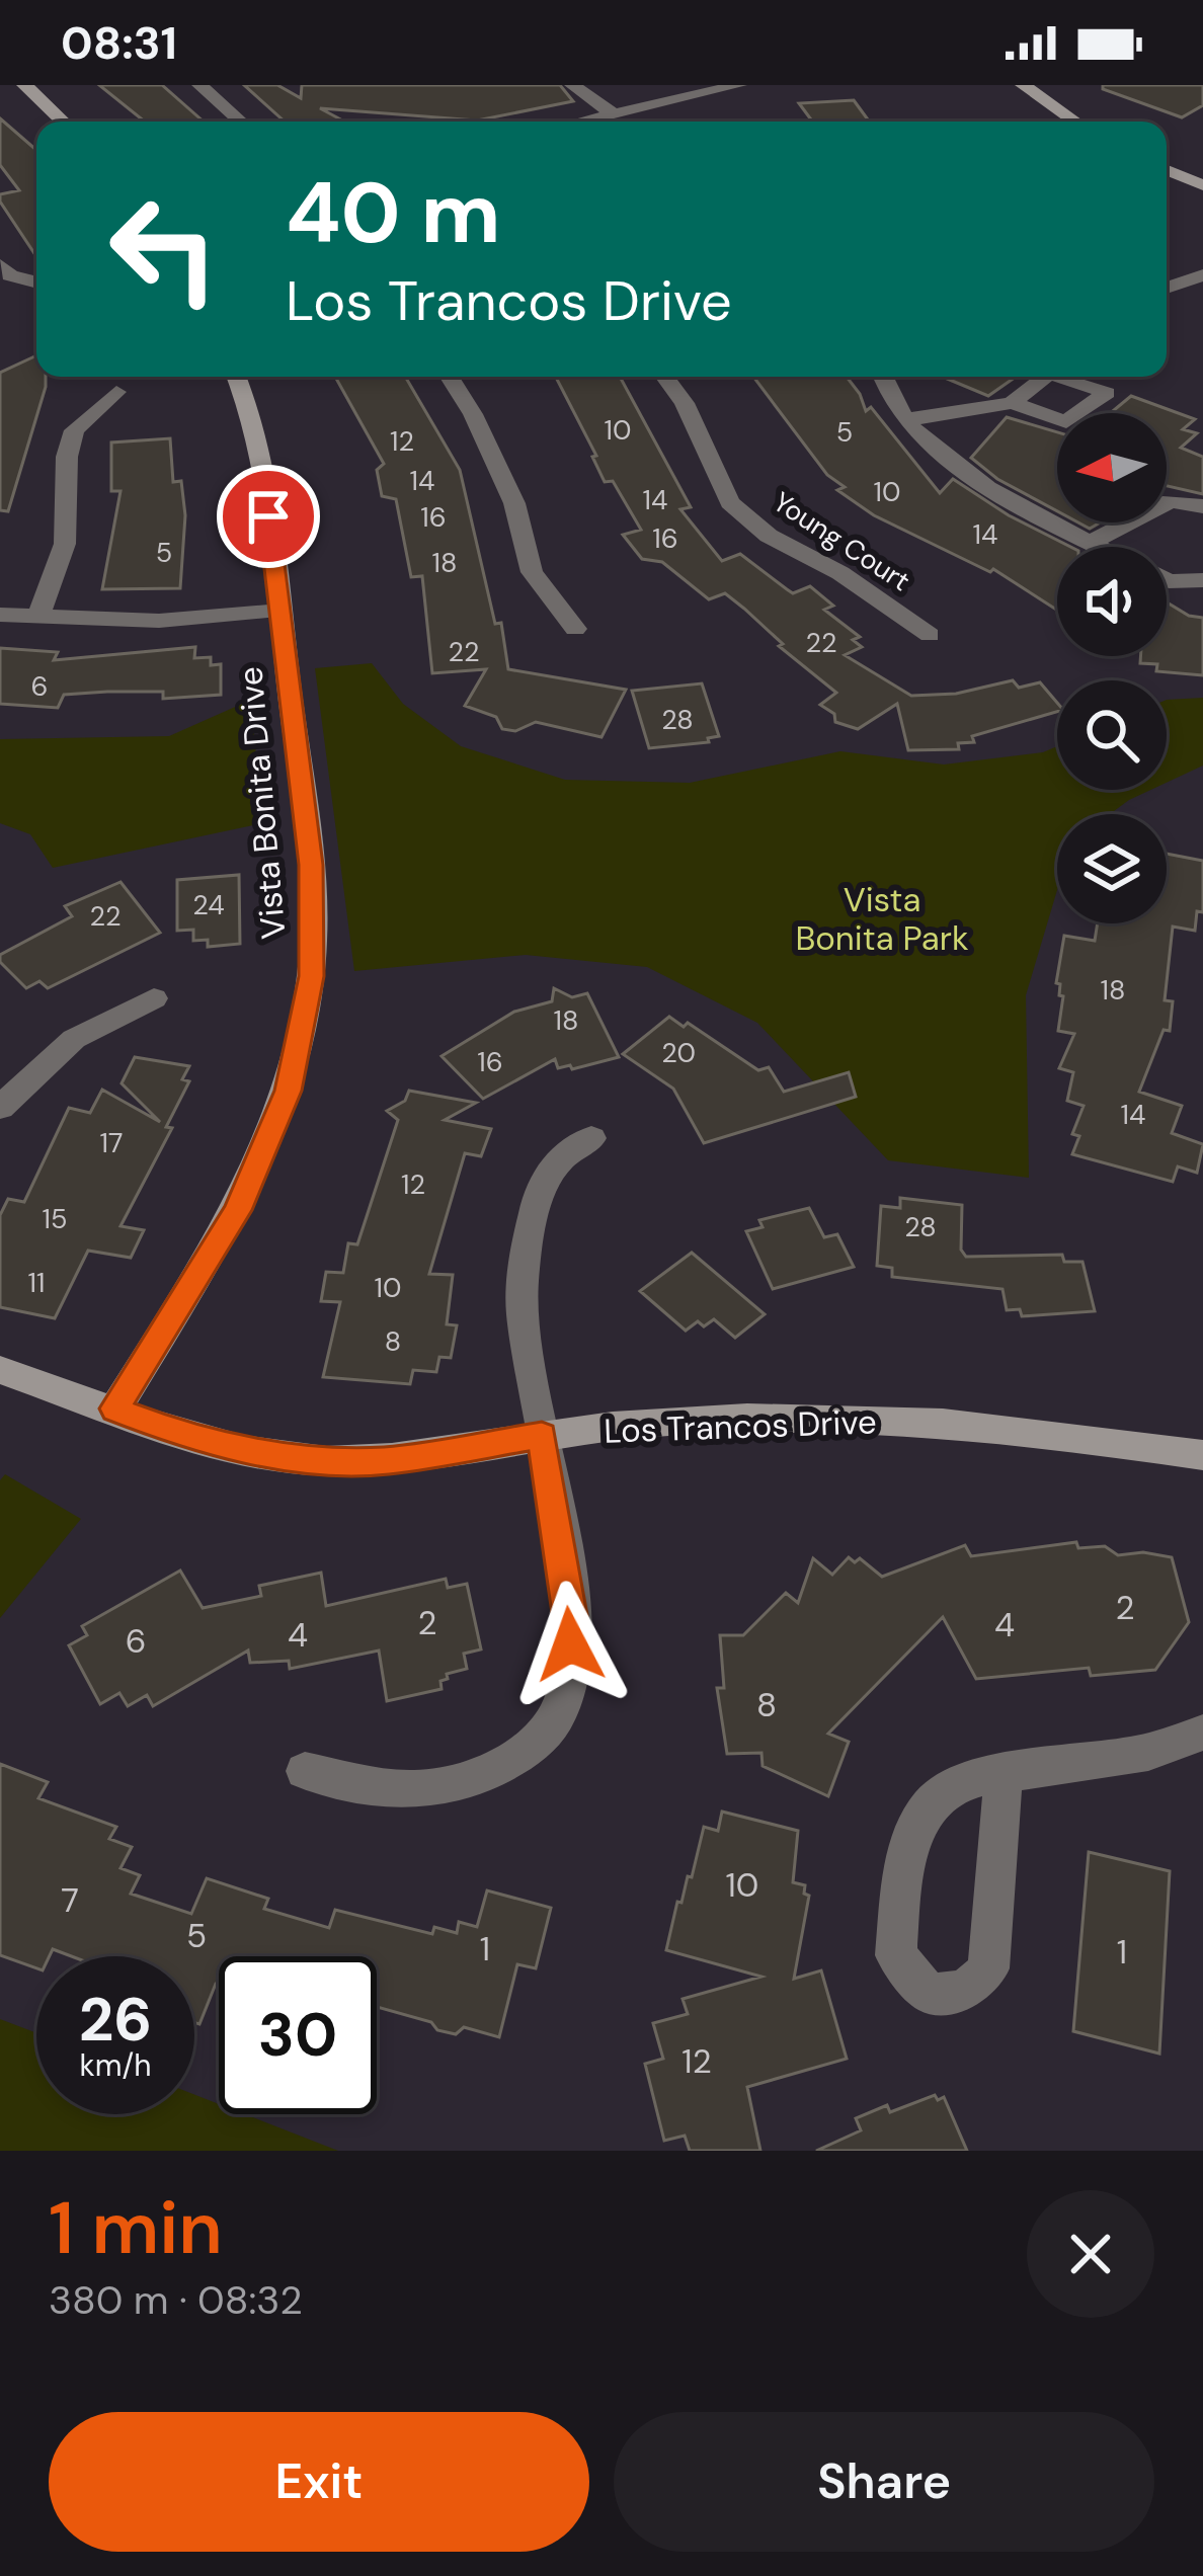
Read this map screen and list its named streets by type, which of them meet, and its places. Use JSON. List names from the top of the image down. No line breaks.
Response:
{"streets":{"street":["Young Court","Vista Bonita Drive","Los Trancos Drive"]},"crossings":[["Vista Bonita Drive","Los Trancos Drive"]],"parks":["Vista Bonita Park"],"house_numbers":["10","5","12","14","10","14","16","14","16","5","18","22","22","6","28","24","22","18","18","20","16","14","17","12","15","28","11","10","8","2","2","4","4","6","8","10","7","5","1","1","12"],"north":"left","page":{"status":"08:31","turn":["40 m","Los Trancos Drive"],"speed":"26 km/h","limit":"30","heading":["1 min","380 m · 08:32"],"buttons":["Exit","Share"]}}
